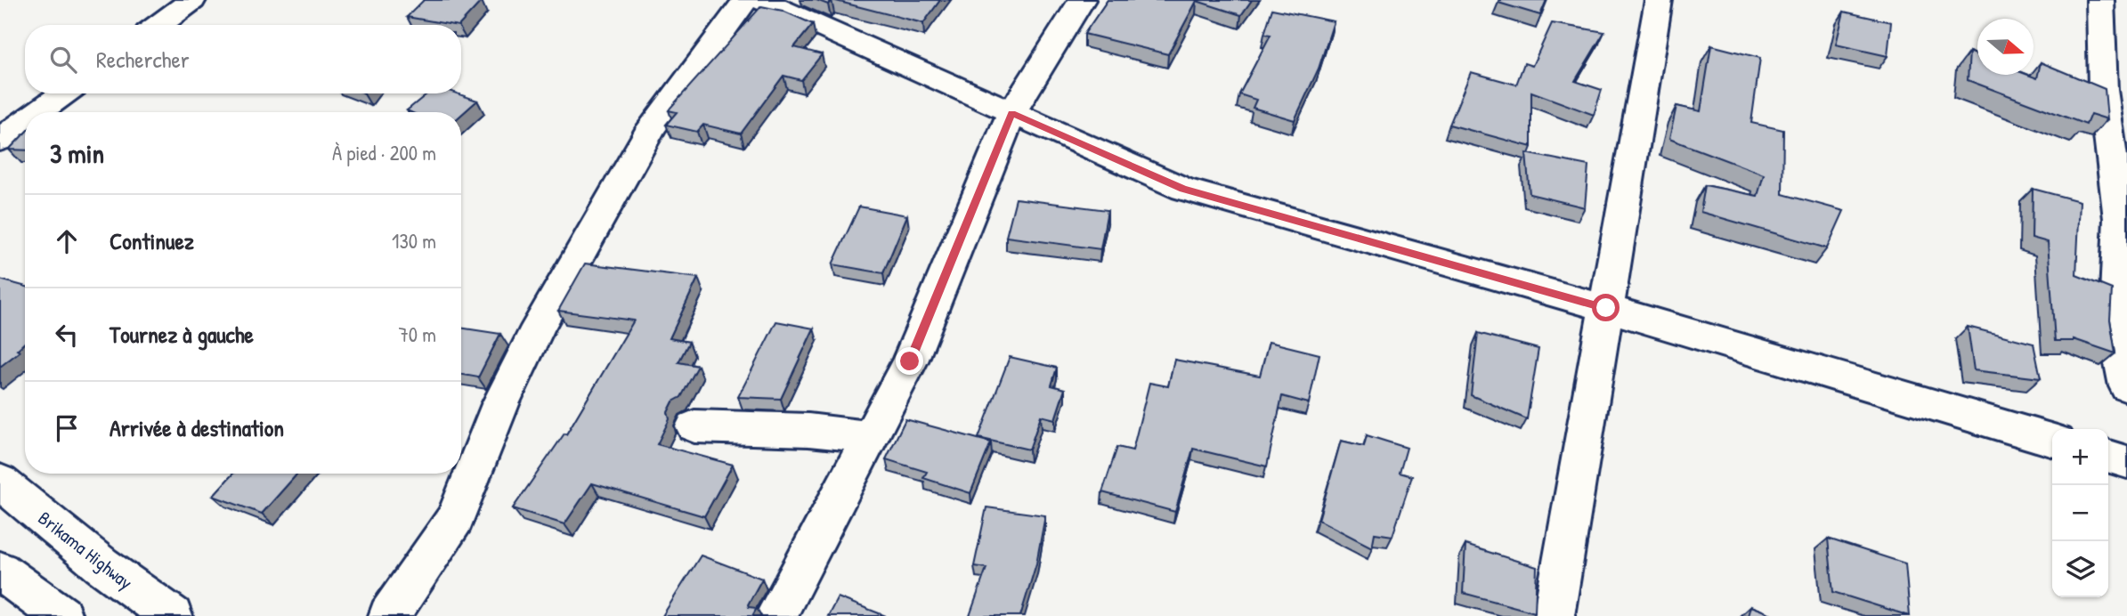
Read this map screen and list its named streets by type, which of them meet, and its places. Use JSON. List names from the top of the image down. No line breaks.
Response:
{"streets":{"main road":["Brikama Highway"]},"north":"right","page":{"search":"Rechercher","heading":["3 min","À pied · 200 m"],"list":[["Continuez","130 m"],["Tournez à gauche","70 m"],"Arrivée à destination"],"map_buttons":["+","−"]}}
